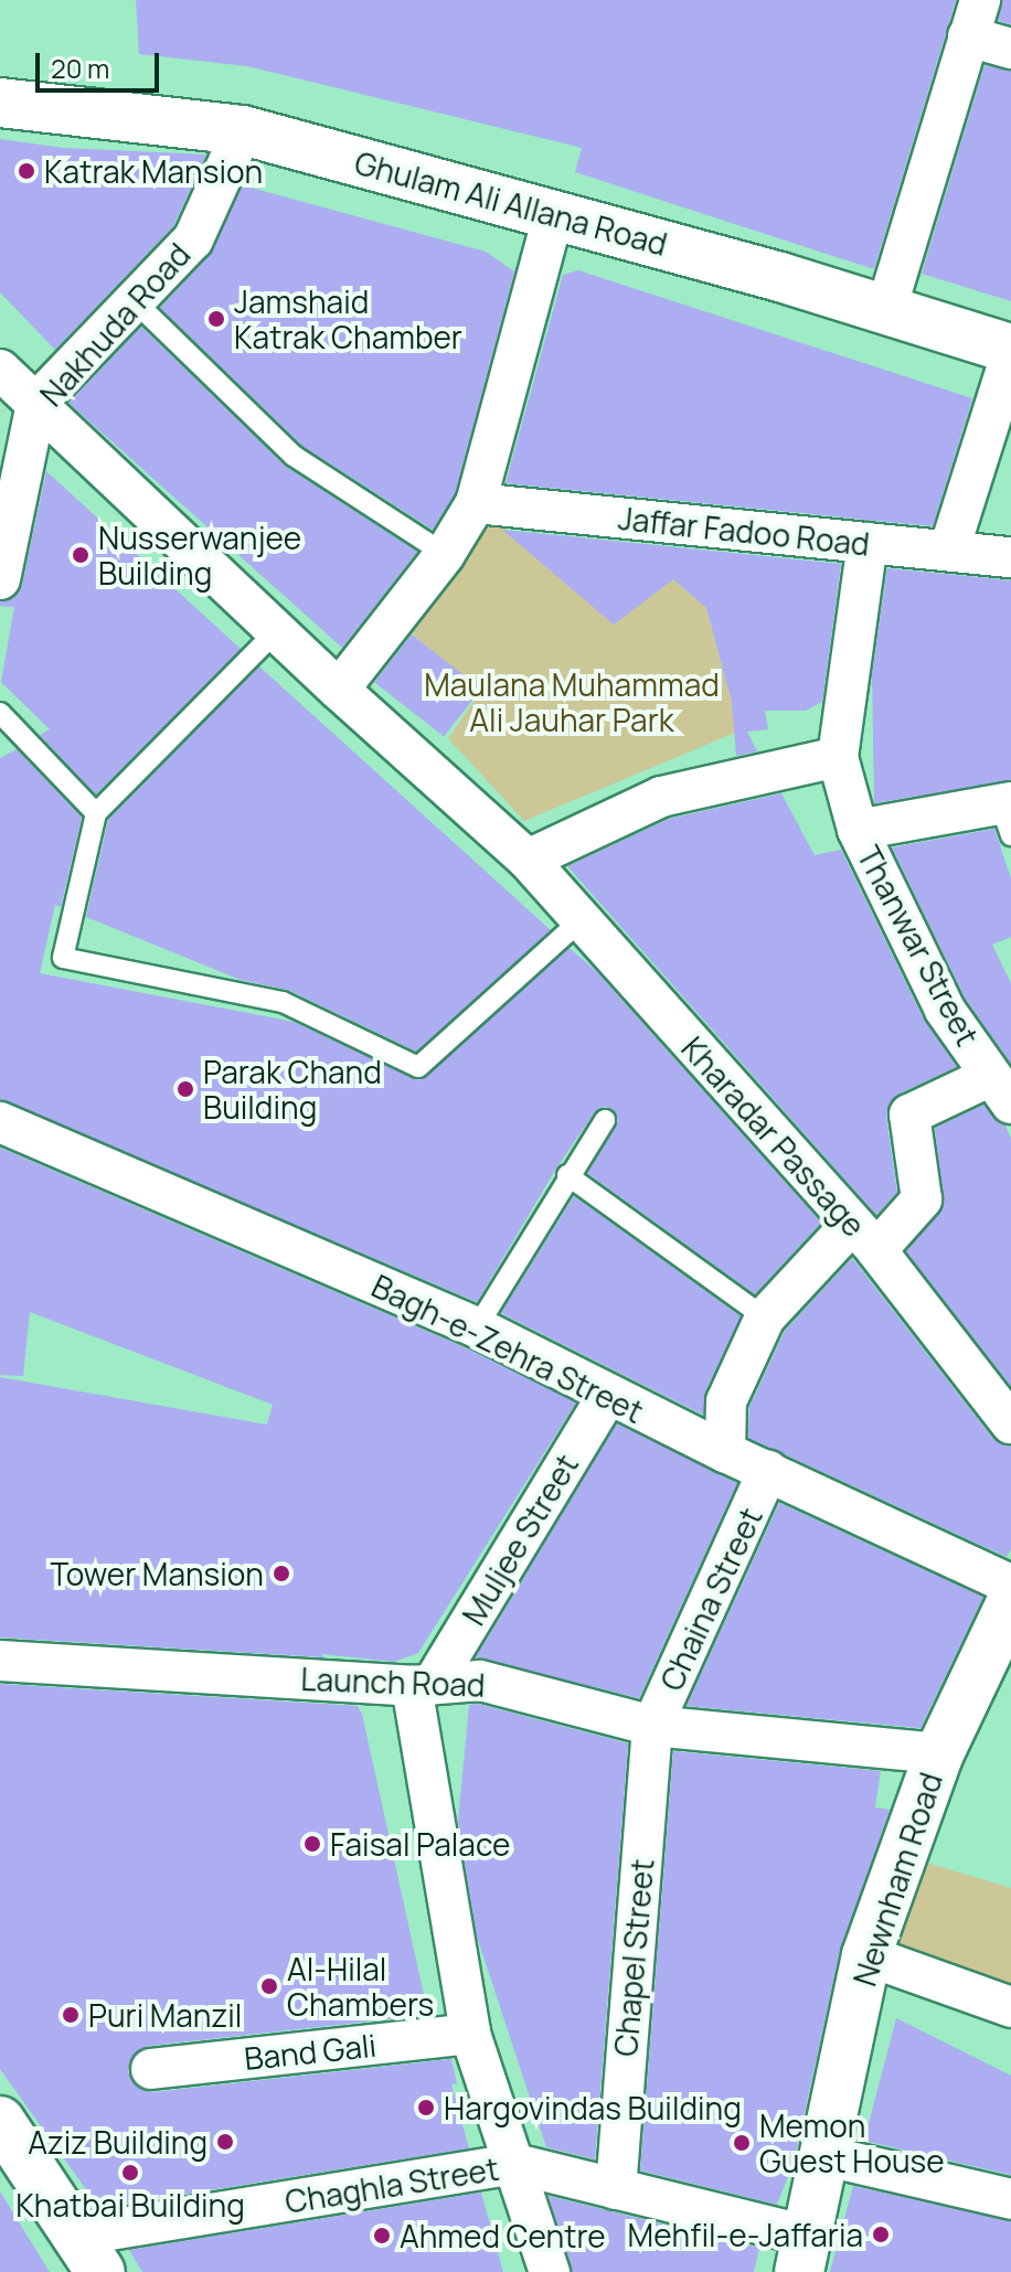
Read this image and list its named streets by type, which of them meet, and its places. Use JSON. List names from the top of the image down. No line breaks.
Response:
{"streets":{"main road":["Ghulam Ali Allana Road","Newnham Road"],"street":["Nakhuda Road","Jaffar Fadoo Road","Thanwar Street","Kharadar Passage","Bagh-e-Zehra Street","Muljee Street","Chaina Street","Launch Road","Chapel Street","Band Gali","Chaghla Street"]},"crossings":[["Ghulam Ali Allana Road","Nakhuda Road"],["Nakhuda Road","Kharadar Passage"],["Bagh-e-Zehra Street","Muljee Street"],["Bagh-e-Zehra Street","Chaina Street"],["Muljee Street","Launch Road"],["Chaina Street","Launch Road"],["Chaina Street","Chapel Street"],["Launch Road","Newnham Road"],["Launch Road","Chapel Street"],["Newnham Road","Chaghla Street"],["Chapel Street","Chaghla Street"]],"parks":["Maulana Muhammad Ali Jauhar Park"],"places":["Katrak Mansion","Jamshaid Katrak Chamber","Nusserwanjee Building","Parak Chand Building","Tower Mansion","Faisal Palace","Al-Hilal Chambers","Puri Manzil","Hargovindas Building","Aziz Building","Memon Guest House","Khatbai Building","Mehfil-e-Jaffaria","Ahmed Centre"],"scale_bar":"20 m"}
